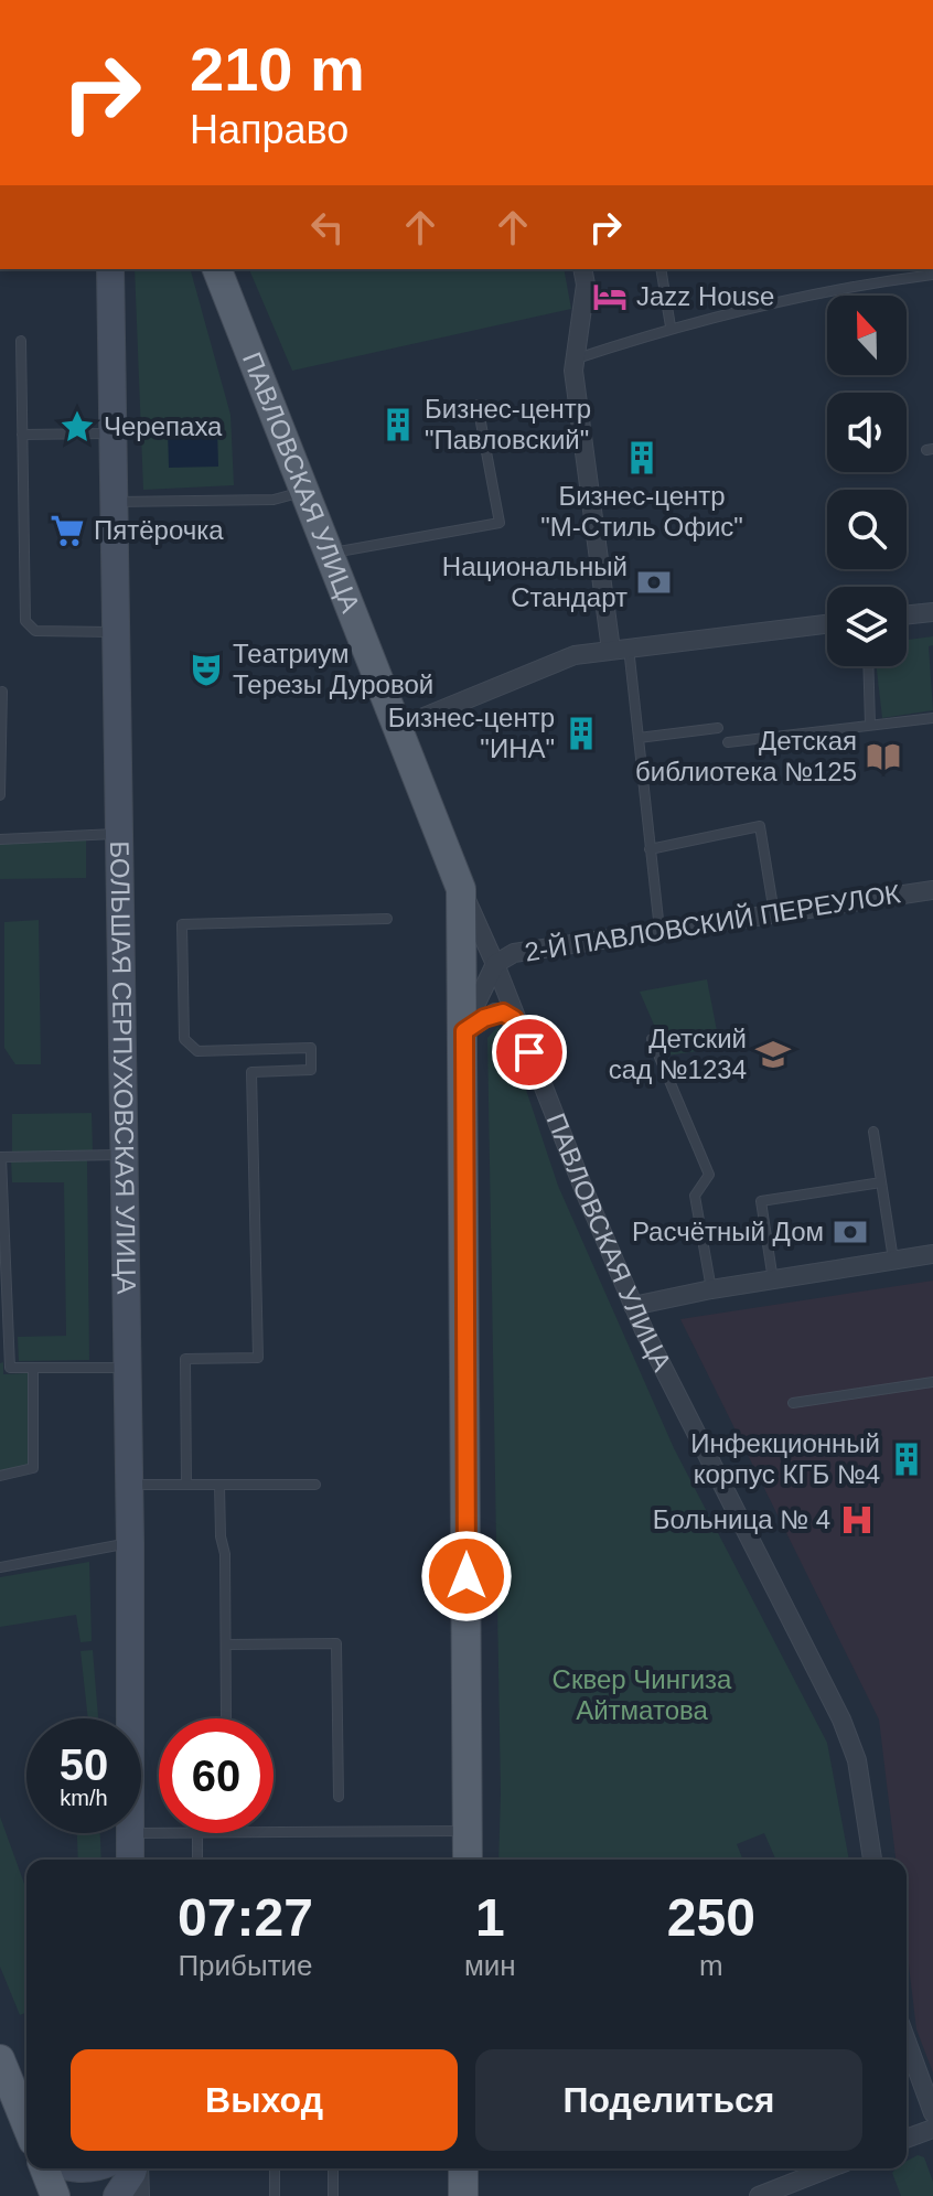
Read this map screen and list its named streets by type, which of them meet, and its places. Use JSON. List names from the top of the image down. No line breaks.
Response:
{"streets":{"main road":["ПАВЛОВСКАЯ УЛИЦА"],"street":["2-Й ПАВЛОВСКИЙ ПЕРЕУЛОК","БОЛЬШАЯ СЕРПУХОВСКАЯ УЛИЦА"]},"crossings":[["ПАВЛОВСКАЯ УЛИЦА","2-Й ПАВЛОВСКИЙ ПЕРЕУЛОК"]],"parks":["Сквер Чингиза Айтматова"],"places":{"hotel":["Jazz House"],"building":["Бизнес-центр \"Павловский\"","Бизнес-центр \"М-Стиль Офис\"","Бизнес-центр \"ИНА\"","Инфекционный корпус КГБ №4"],"place":["Черепаха"],"supermarket":["Пятёрочка"],"bank":["Национальный Стандарт","Расчётный Дом"],"theatre":["Театриум Терезы Дуровой"],"library":["Детская библиотека №125"],"school or university":["Детский сад №1234"],"hospital":["Больница № 4"]},"north":"top","page":{"turn":["210 m","Направо"],"speed":"50 km/h","limit":"60","eta":["07:27","Прибытие","1","мин","250","m"],"buttons":["Выход","Поделиться"]}}
